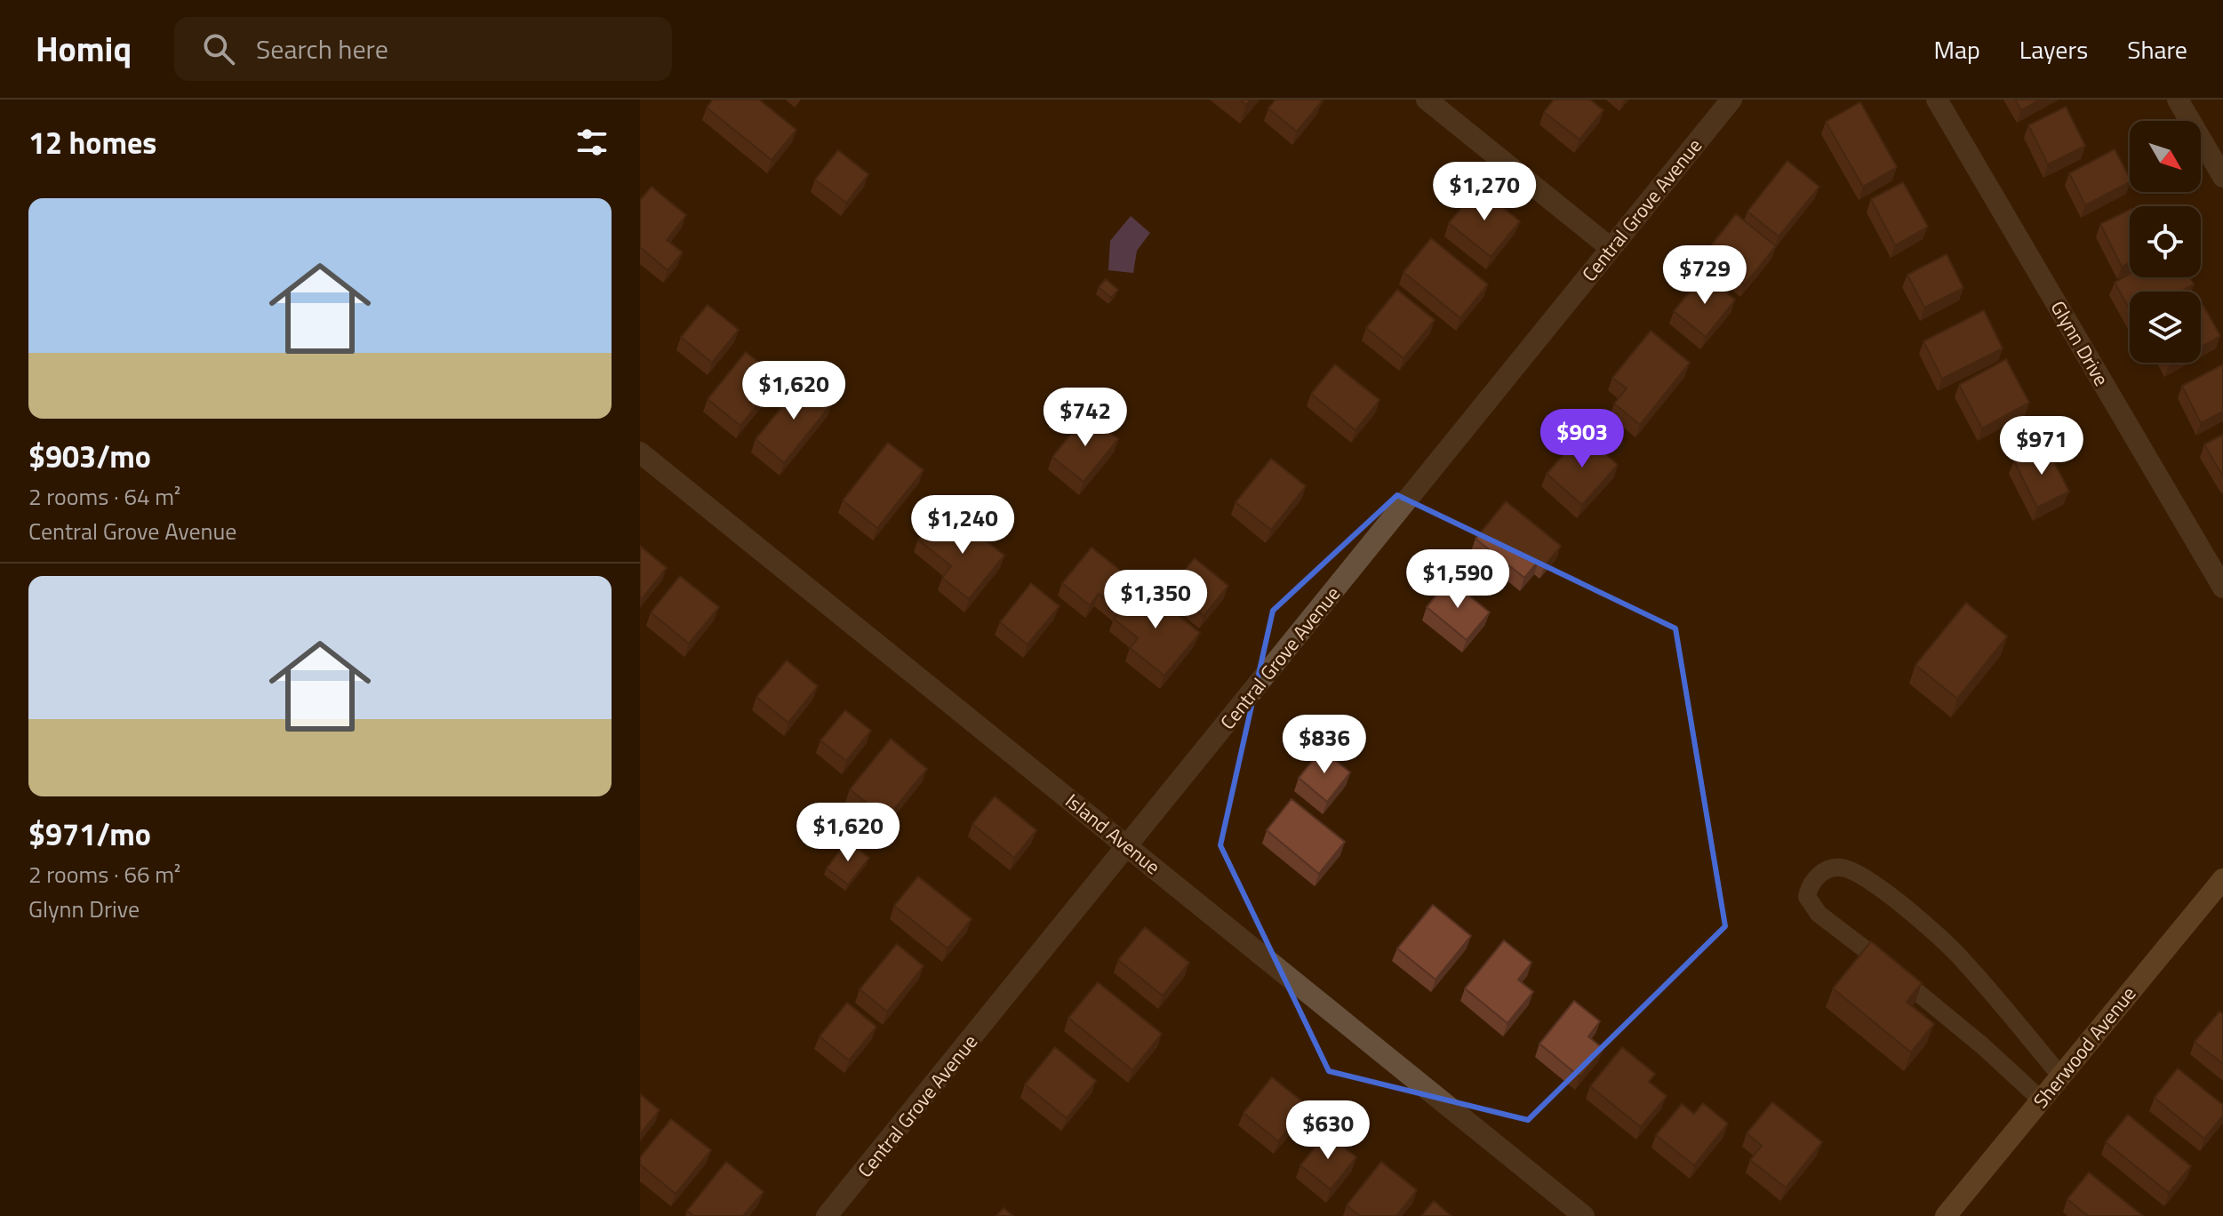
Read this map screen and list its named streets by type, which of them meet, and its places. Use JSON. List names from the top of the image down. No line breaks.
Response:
{"streets":{"street":["Central Grove Avenue","Glynn Drive","Island Avenue","Sherwood Avenue"]},"crossings":[["Central Grove Avenue","Island Avenue"]],"north":"bottom right","page":{"header":"Homiq","search":"Search here","nav":["Map","Layers","Share"],"heading":"12 homes","price":["$1,270","$729","$1,620","$742","$903","$971","$1,240","$1,590","$1,350","$836","$1,620","$630"],"list":[{"name":"$903/mo","note":"2 rooms · 64 m² · Central Grove Avenue"},{"name":"$971/mo","note":"2 rooms · 66 m² · Glynn Drive"}]}}
